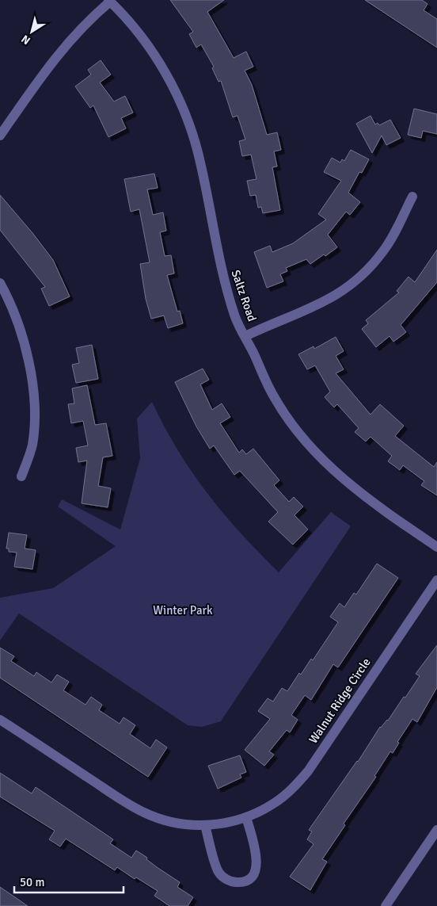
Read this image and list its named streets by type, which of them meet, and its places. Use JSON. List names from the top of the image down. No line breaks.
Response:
{"streets":{"street":["Saltz Road","Walnut Ridge Circle"]},"parks":["Winter Park"],"scale_bar":"50 m","north":"bottom left"}
